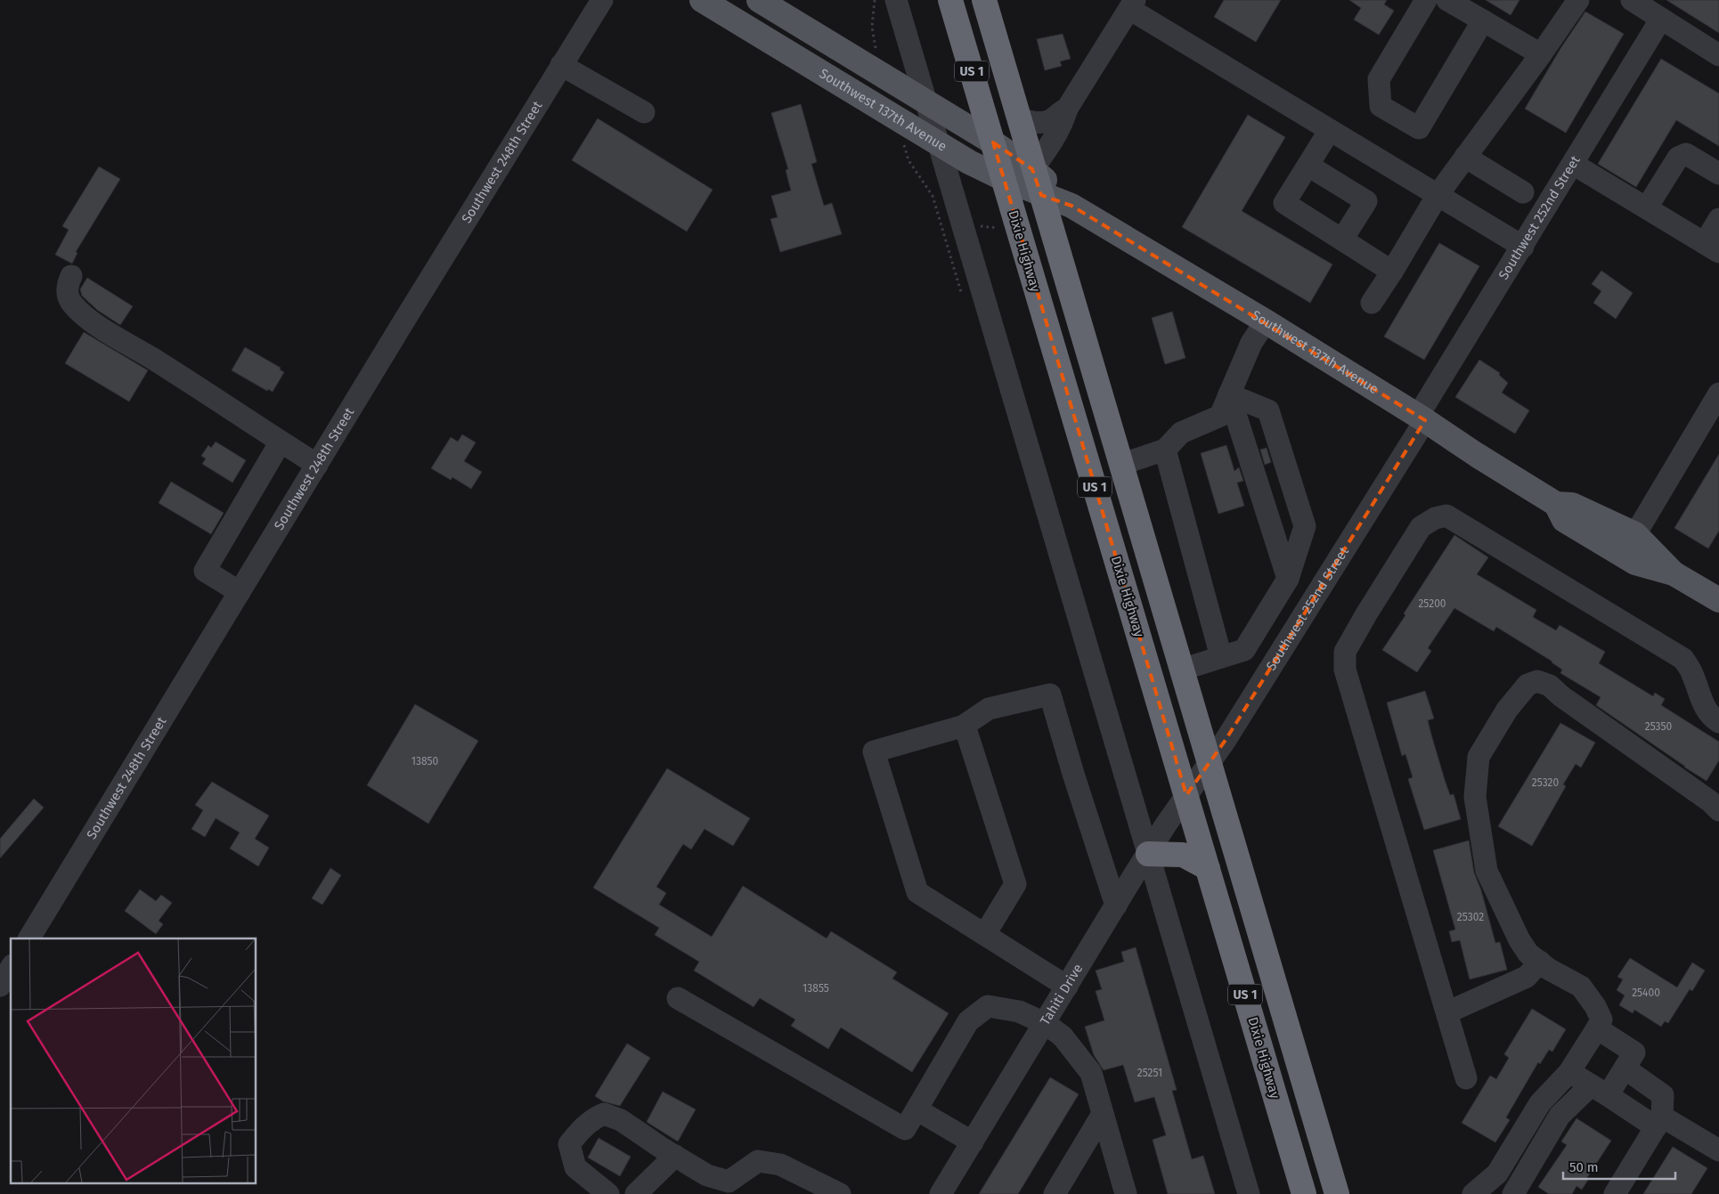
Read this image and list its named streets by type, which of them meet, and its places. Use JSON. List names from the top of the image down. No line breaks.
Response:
{"streets":{"highway":["US 1","Dixie Highway"],"main road":["Southwest 137th Avenue"],"street":["Southwest 248th Street","Southwest 252nd Street","Tahiti Drive"]},"crossings":[["US 1","Southwest 137th Avenue"],["US 1","Southwest 252nd Street"],["Southwest 137th Avenue","Southwest 252nd Street"],["Southwest 137th Avenue","Dixie Highway"],["Southwest 252nd Street","Dixie Highway"],["Southwest 252nd Street","Tahiti Drive"],["Dixie Highway","Tahiti Drive"]],"house_numbers":["25200","25350","13850","25320","25302","13855","25400","25251"],"scale_bar":"50 m"}
